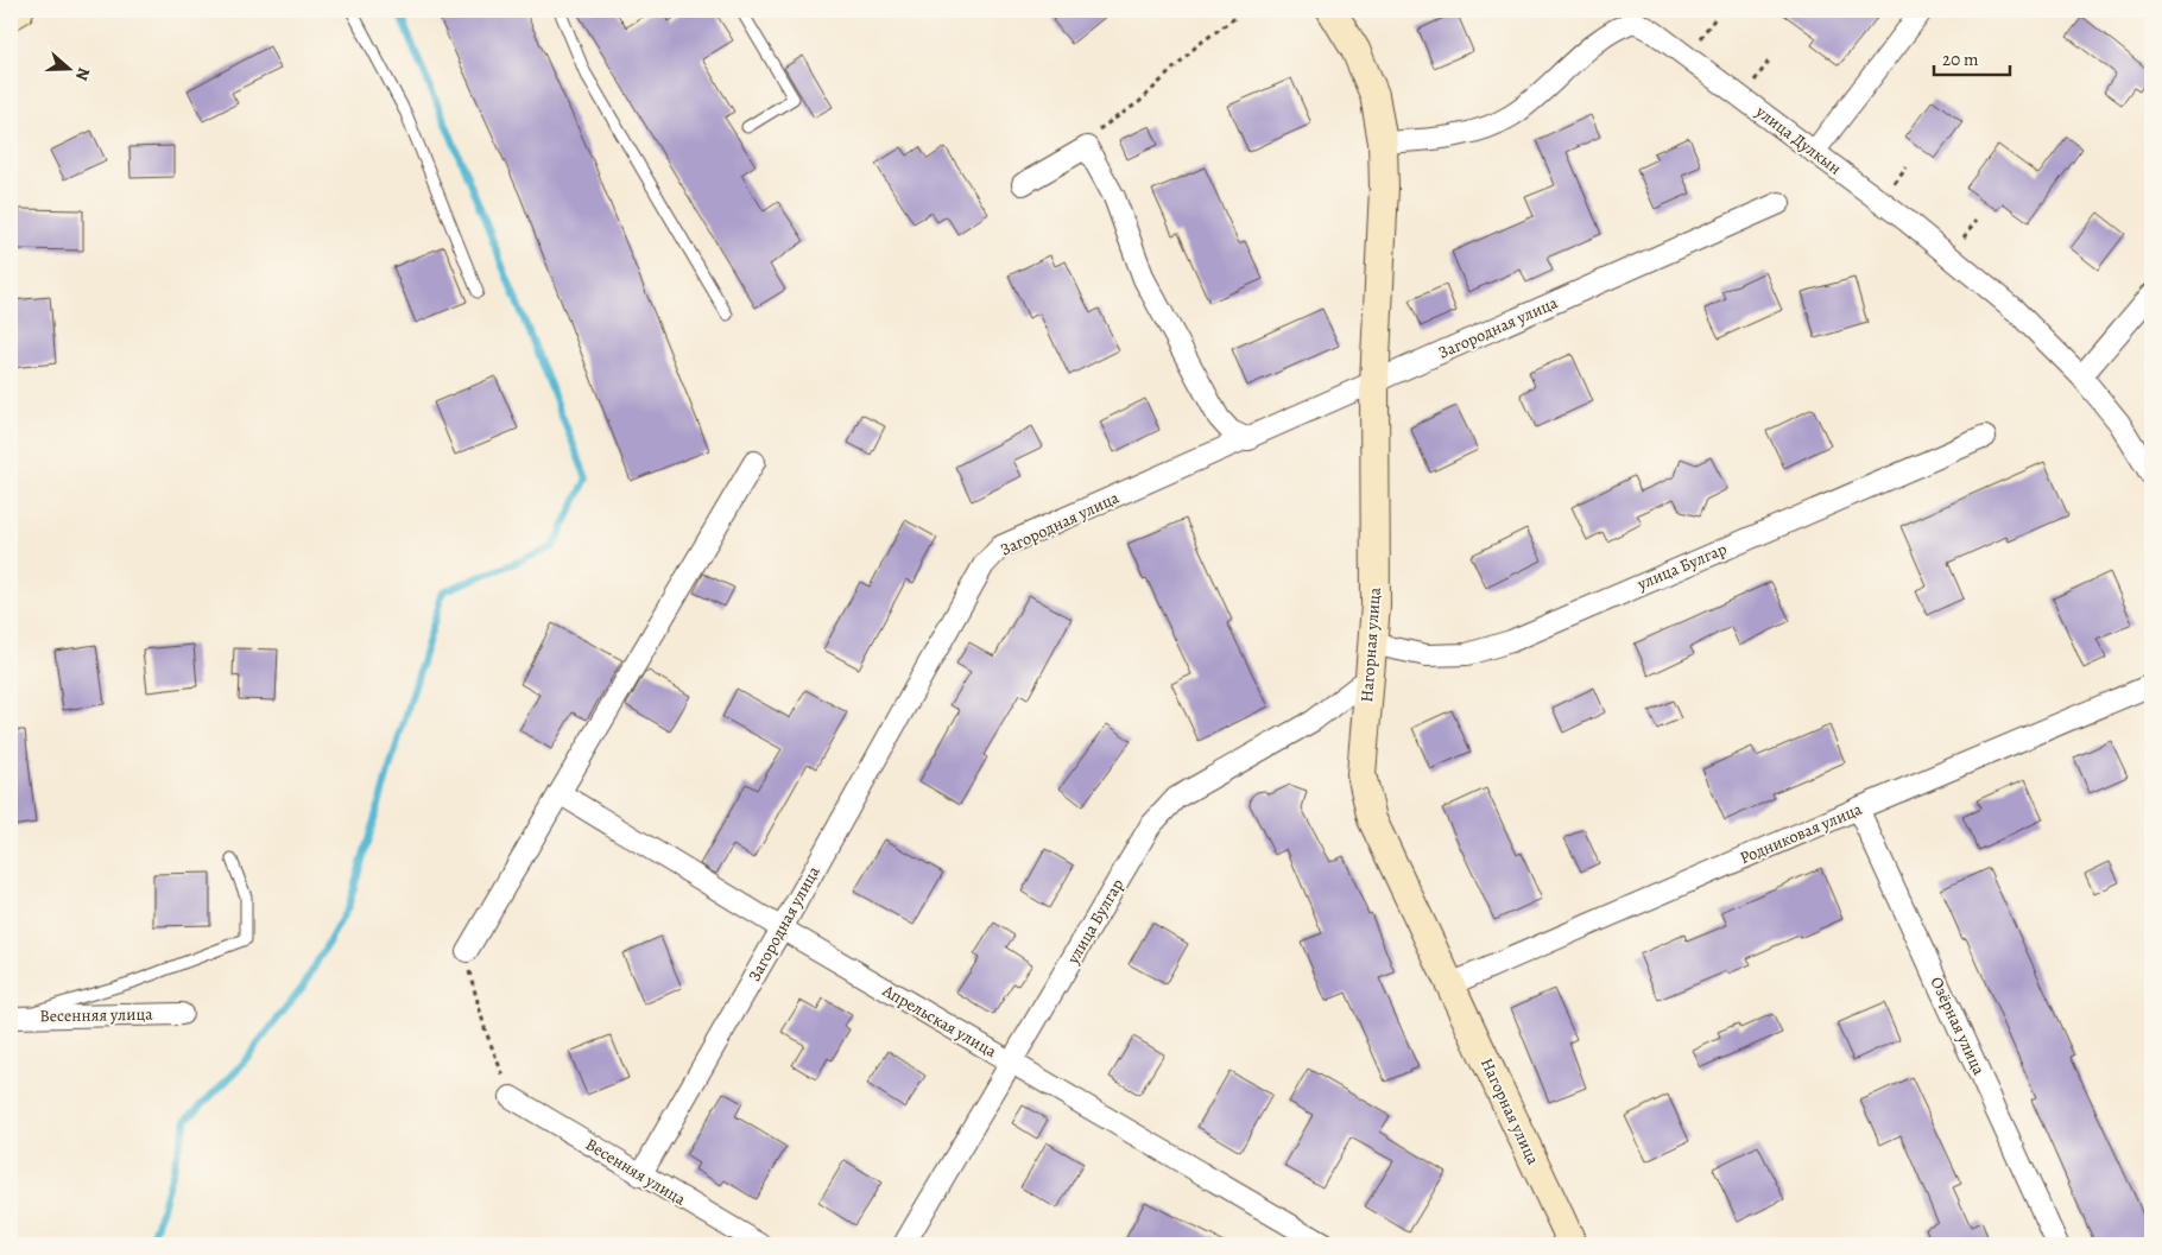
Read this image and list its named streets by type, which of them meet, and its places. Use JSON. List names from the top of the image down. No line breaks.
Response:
{"streets":{"street":["улица Дулкын","Загородная улица","улица Булгар","Нагорная улица","Родниковая улица","Весенняя улица","Апрельская улица","Озёрная улица"]},"crossings":[["улица Дулкын","Нагорная улица"],["Загородная улица","Нагорная улица"],["Загородная улица","Весенняя улица"],["Загородная улица","Апрельская улица"],["улица Булгар","Нагорная улица"],["улица Булгар","Апрельская улица"],["Нагорная улица","Родниковая улица"],["Родниковая улица","Озёрная улица"]],"scale_bar":"20 m","north":"right"}
